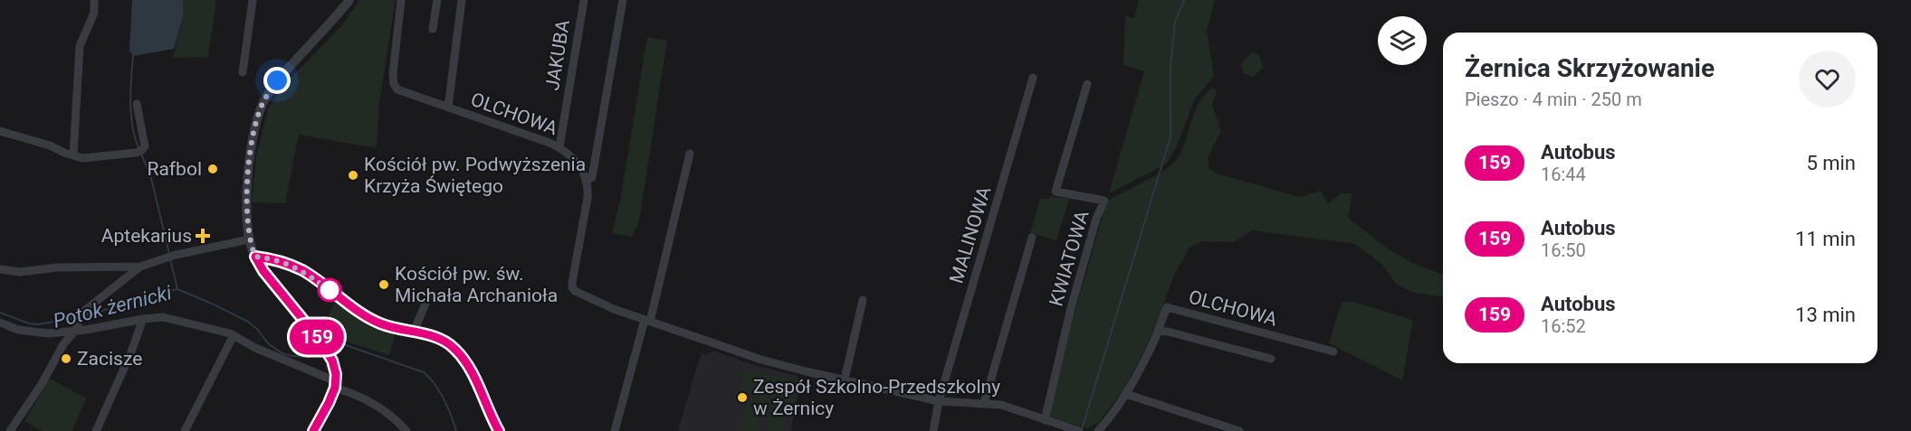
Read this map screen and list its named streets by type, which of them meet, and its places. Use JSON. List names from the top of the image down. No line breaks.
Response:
{"streets":{"street":["JAKUBA","OLCHOWA","MALINOWA","KWIATOWA"]},"crossings":[["JAKUBA","OLCHOWA"]],"water":["Potok żernicki"],"places":{"other":["Rafbol","Kościół pw. Podwyższenia Krzyża Świętego","Kościół pw. św. Michała Archanioła","Zacisze","Zespół Szkolno-Przedszkolny w Żernicy"],"health":["Aptekarius"]},"lines":["bus line 159"],"page":{"on_map":"159","heading":["Żernica Skrzyżowanie","Pieszo · 4 min · 250 m"],"list":[{"mark":"159","name":"Autobus","note":"16:44","value":"5 min"},{"mark":"159","name":"Autobus","note":"16:50","value":"11 min"},{"mark":"159","name":"Autobus","note":"16:52","value":"13 min"}]}}
